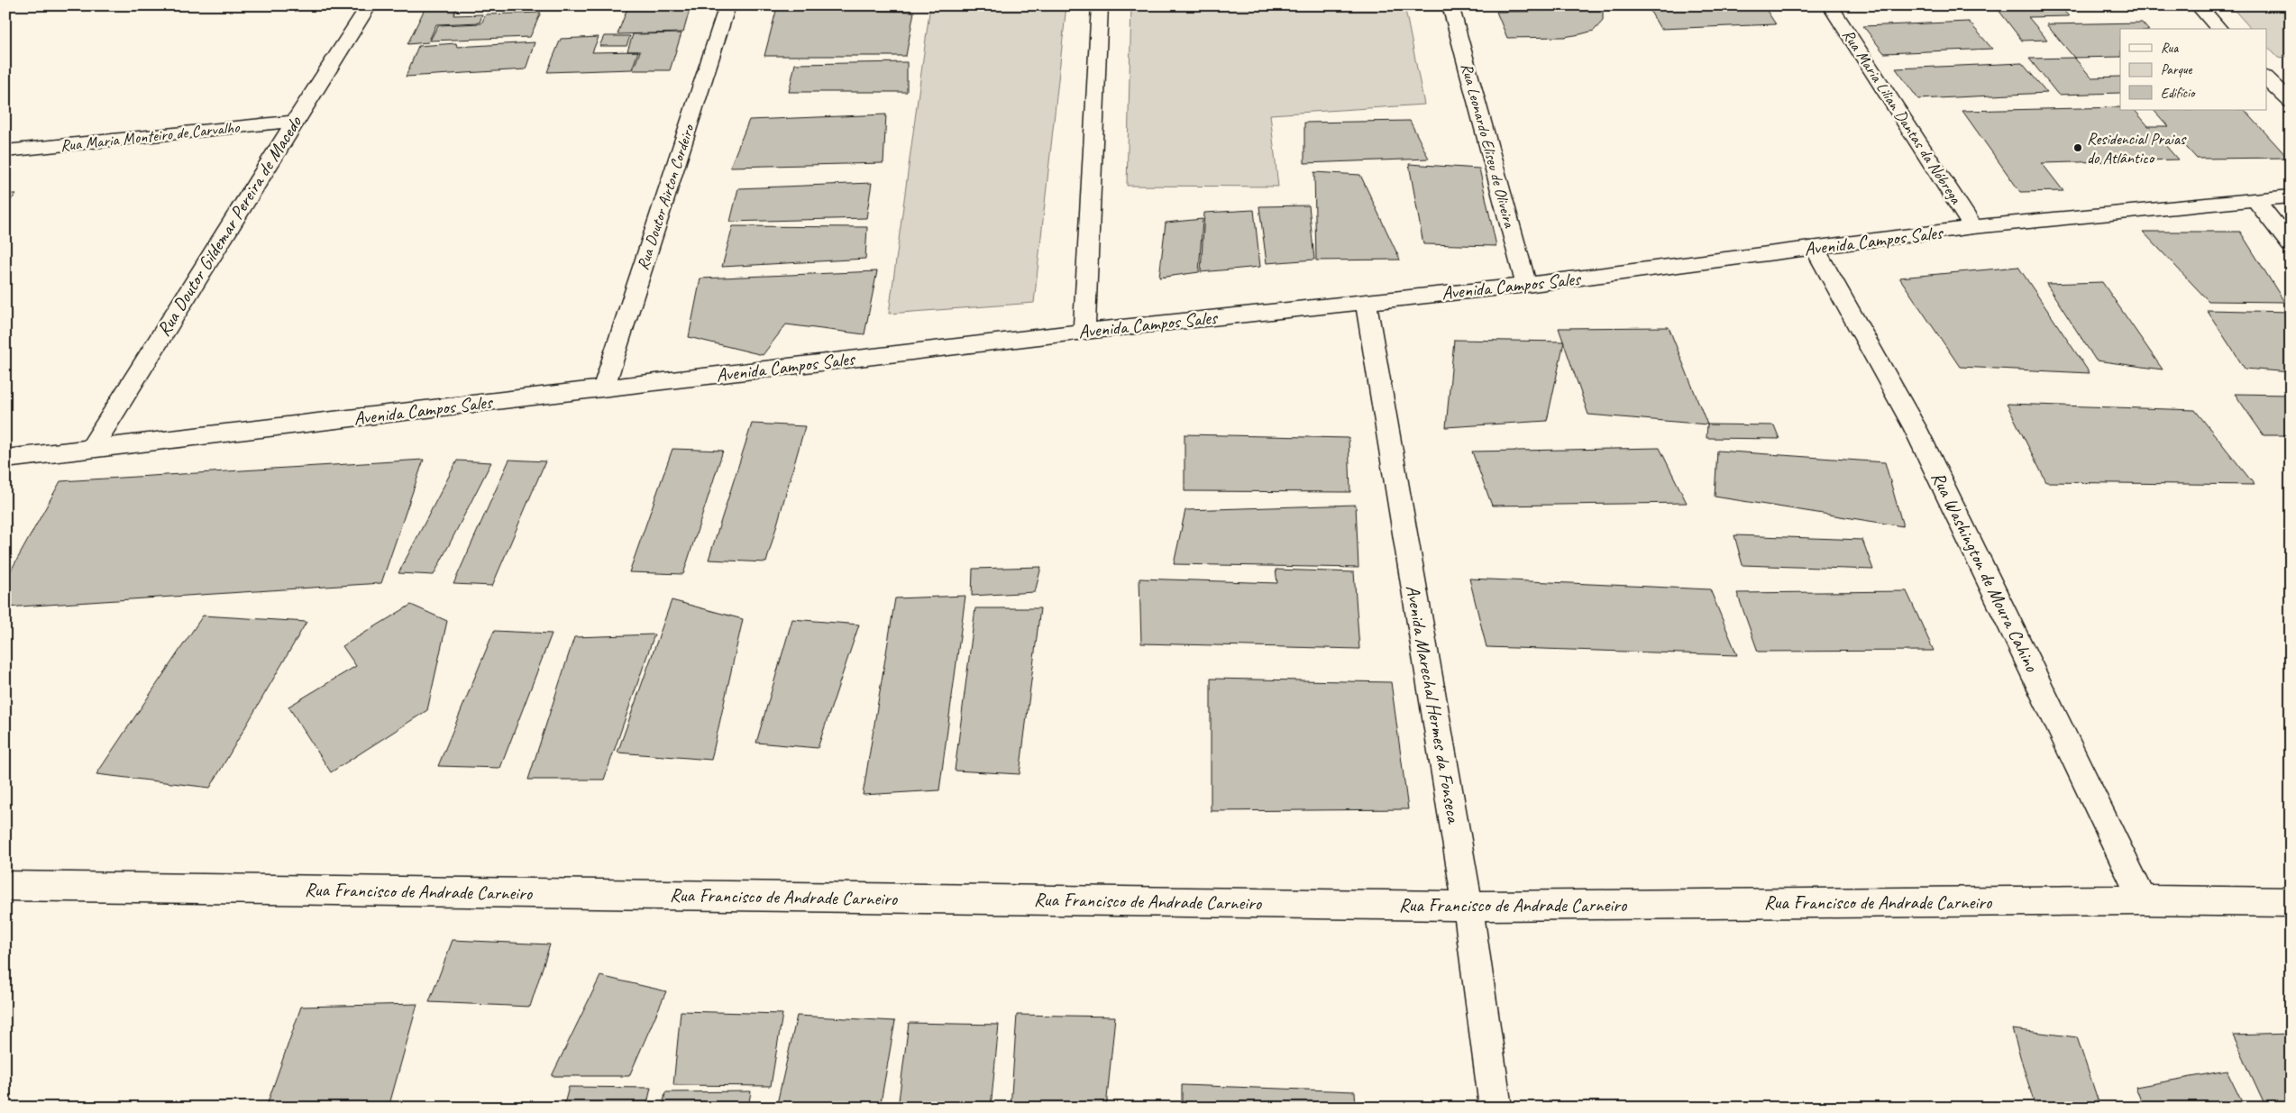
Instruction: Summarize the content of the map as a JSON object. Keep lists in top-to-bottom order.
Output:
{
  "streets": {
    "street": [
      "Rua Maria Lilian Dantas da Nóbrega",
      "Rua Maria Monteiro de Carvalho",
      "Rua Leonardo Eliseu de Oliveira",
      "Rua Doutor Airton Cordeiro",
      "Rua Doutor Gildemar Pereira de Macedo",
      "Avenida Campos Sales",
      "Rua Washington de Moura Cahino",
      "Avenida Marechal Hermes da Fonseca",
      "Rua Francisco de Andrade Carneiro"
    ]
  },
  "crossings": [
    ["Rua Maria Lilian Dantas da Nóbrega", "Avenida Campos Sales"],
    ["Rua Maria Monteiro de Carvalho", "Rua Doutor Gildemar Pereira de Macedo"],
    ["Rua Leonardo Eliseu de Oliveira", "Avenida Campos Sales"],
    ["Rua Doutor Airton Cordeiro", "Avenida Campos Sales"],
    ["Rua Doutor Gildemar Pereira de Macedo", "Avenida Campos Sales"],
    ["Avenida Campos Sales", "Rua Washington de Moura Cahino"],
    ["Avenida Campos Sales", "Avenida Marechal Hermes da Fonseca"],
    ["Rua Washington de Moura Cahino", "Rua Francisco de Andrade Carneiro"],
    ["Avenida Marechal Hermes da Fonseca", "Rua Francisco de Andrade Carneiro"]
  ],
  "places": ["Residencial Praias do Atlântico"],
  "legend": ["Rua", "Parque", "Edifício"]
}
